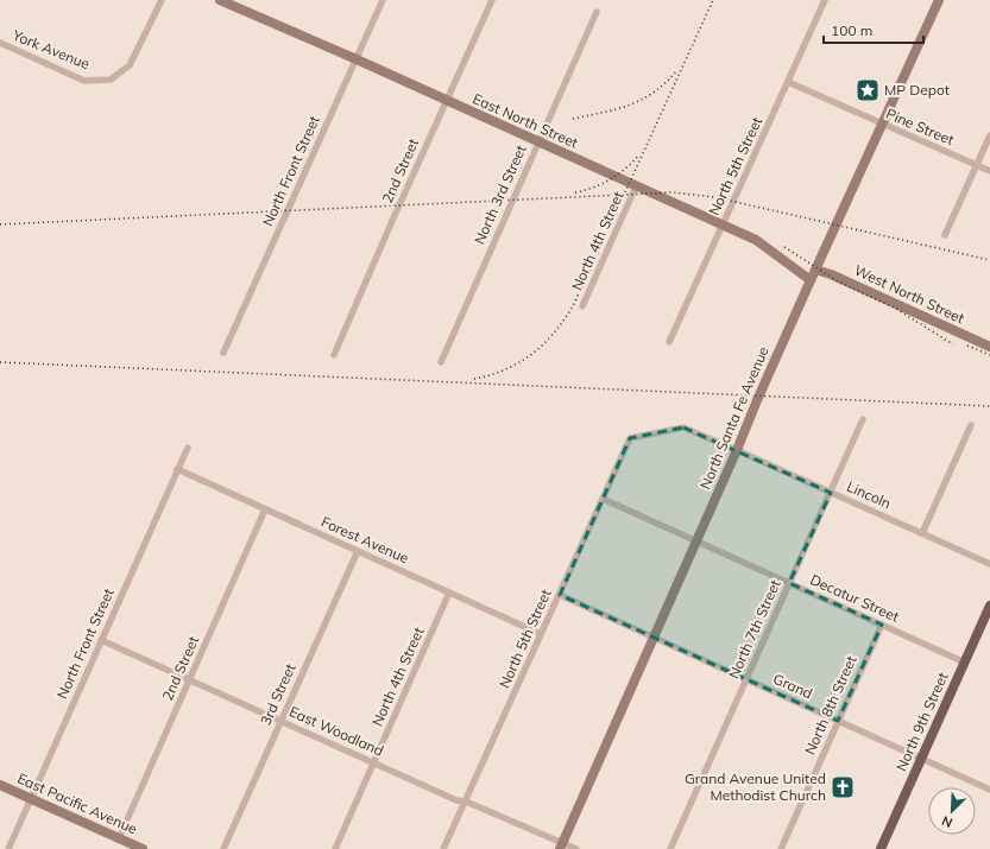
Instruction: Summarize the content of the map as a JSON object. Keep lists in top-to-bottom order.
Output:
{
  "streets": {
    "main road": [
      "East North Street",
      "West North Street",
      "North Santa Fe Avenue",
      "North 9th Street",
      "East Pacific Avenue"
    ],
    "street": [
      "York Avenue",
      "Pine Street",
      "North 5th Street",
      "North Front Street",
      "2nd Street",
      "North 3rd Street",
      "North 4th Street",
      "Lincoln",
      "Forest Avenue",
      "Decatur Street",
      "North 7th Street",
      "Grand",
      "3rd Street",
      "North 8th Street",
      "East Woodland"
    ]
  },
  "crossings": [
    ["East North Street", "North 5th Street"],
    ["East North Street", "North Front Street"],
    ["East North Street", "2nd Street"],
    ["East North Street", "North 3rd Street"],
    ["East North Street", "North 4th Street"],
    ["East North Street", "North Santa Fe Avenue"],
    ["Pine Street", "North 5th Street"],
    ["Pine Street", "North Santa Fe Avenue"],
    ["North 5th Street", "Lincoln"],
    ["North 5th Street", "Forest Avenue"],
    ["North 5th Street", "Decatur Street"],
    ["North 5th Street", "Grand"],
    ["North 5th Street", "East Woodland"],
    ["North Front Street", "Forest Avenue"],
    ["North Front Street", "East Woodland"],
    ["North Front Street", "East Pacific Avenue"],
    ["2nd Street", "Forest Avenue"],
    ["2nd Street", "East Woodland"],
    ["2nd Street", "East Pacific Avenue"],
    ["North 4th Street", "Forest Avenue"],
    ["North 4th Street", "East Woodland"],
    ["West North Street", "North Santa Fe Avenue"],
    ["North Santa Fe Avenue", "Lincoln"],
    ["North Santa Fe Avenue", "Decatur Street"],
    ["North Santa Fe Avenue", "Grand"],
    ["North Santa Fe Avenue", "East Woodland"],
    ["Lincoln", "North 7th Street"],
    ["Forest Avenue", "3rd Street"],
    ["Decatur Street", "North 7th Street"],
    ["Decatur Street", "North 8th Street"],
    ["Decatur Street", "North 9th Street"],
    ["North 7th Street", "Grand"],
    ["Grand", "North 8th Street"],
    ["Grand", "North 9th Street"],
    ["3rd Street", "East Woodland"]
  ],
  "places": {
    "place": ["MP Depot"],
    "church": ["Grand Avenue United Methodist Church"]
  },
  "scale_bar": "100 m",
  "north": "bottom left"
}
